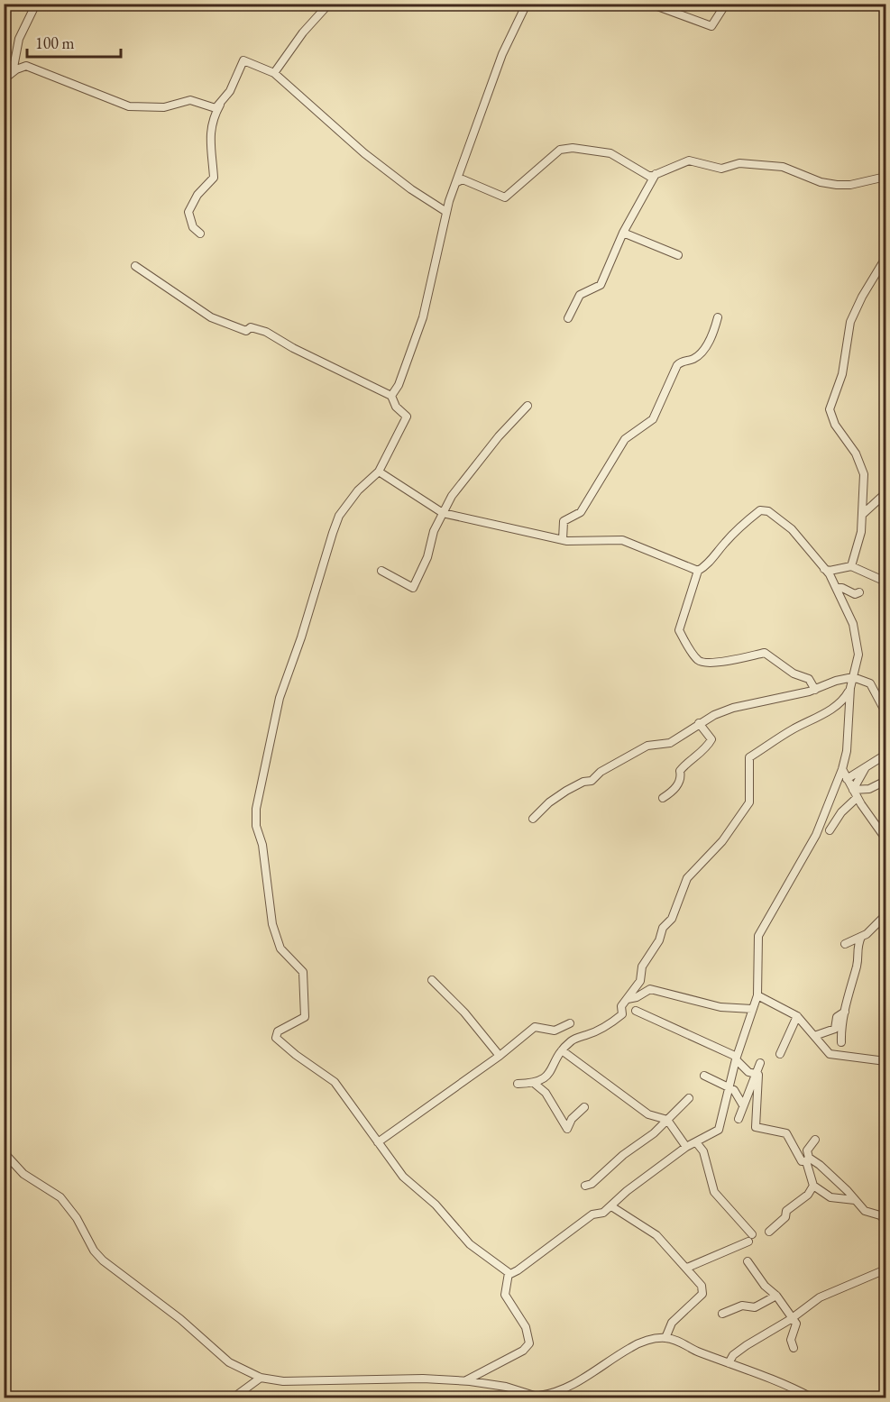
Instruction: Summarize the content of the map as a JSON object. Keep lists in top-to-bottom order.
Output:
{
  "scale_bar": "100 m"
}
